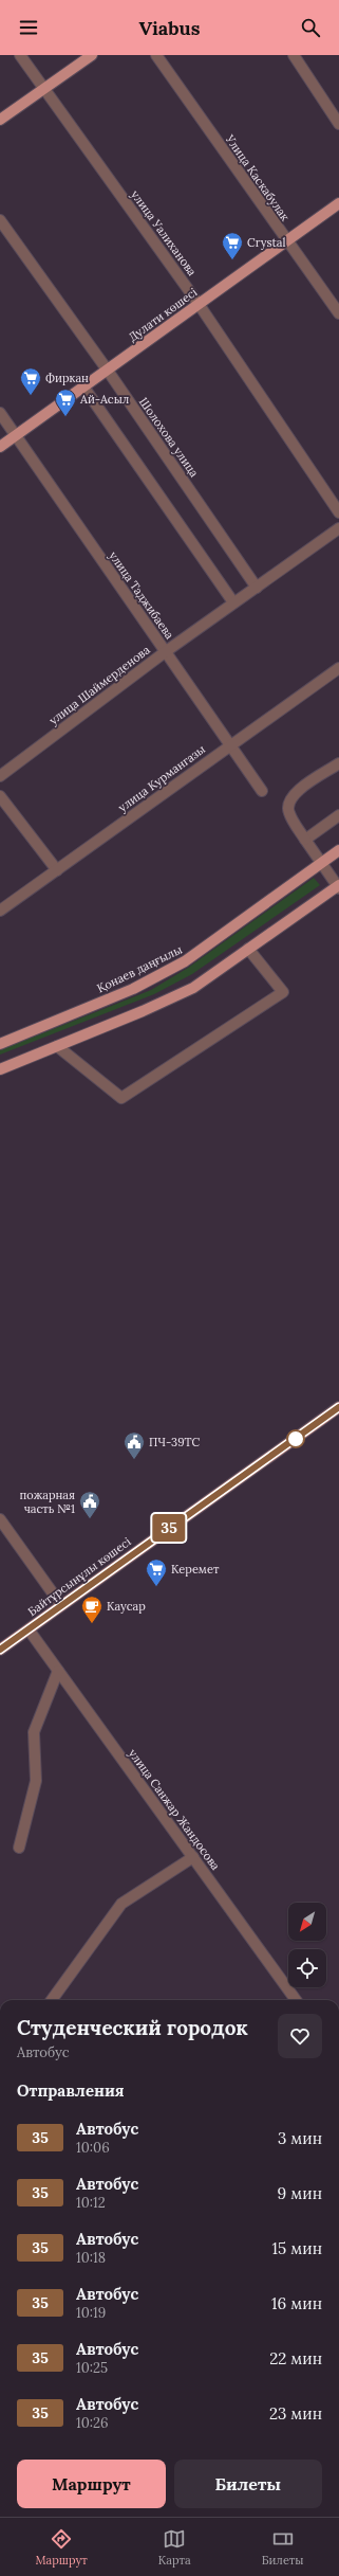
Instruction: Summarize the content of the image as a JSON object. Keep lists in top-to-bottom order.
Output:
{
  "streets": {
    "main road": ["Дулати көшесі", "Қонаев даңғылы", "Байтұрсынұлы көшесі"],
    "street": [
      "Улица Каскабулак",
      "улица Уалиханова",
      "Шолохова улица",
      "улица Таджибаева",
      "улица Шаймерденова",
      "улица Курмангазы",
      "улица Санжар Жандосова"
    ]
  },
  "crossings": [
    ["Улица Каскабулак", "Дулати көшесі"],
    ["улица Уалиханова", "Дулати көшесі"],
    ["Дулати көшесі", "Шолохова улица"],
    ["Дулати көшесі", "улица Таджибаева"],
    ["Шолохова улица", "улица Шаймерденова"],
    ["улица Таджибаева", "улица Шаймерденова"],
    ["улица Таджибаева", "улица Курмангазы"],
    ["Байтұрсынұлы көшесі", "улица Санжар Жандосова"]
  ],
  "places": {
    "supermarket": [
      "Crystal",
      "Фиркан",
      "Ай-Асыл",
      "Керемет"
    ],
    "public building": ["ПЧ-39ТС", "пожарная часть №1"],
    "cafe": ["Каусар"]
  },
  "lines": ["bus line 35"],
  "north": "bottom left",
  "page": {
    "header": "Viabus",
    "on_map": "35",
    "heading": [
      ["Студенческий городок", "Автобус"],
      "Отправления"
    ],
    "list": [
      {
        "mark": "35",
        "name": "Автобус",
        "note": "10:06",
        "value": "3 мин"
      },
      {
        "mark": "35",
        "name": "Автобус",
        "note": "10:12",
        "value": "9 мин"
      },
      {
        "mark": "35",
        "name": "Автобус",
        "note": "10:18",
        "value": "15 мин"
      },
      {
        "mark": "35",
        "name": "Автобус",
        "note": "10:19",
        "value": "16 мин"
      },
      {
        "mark": "35",
        "name": "Автобус",
        "note": "10:25",
        "value": "22 мин"
      },
      {
        "mark": "35",
        "name": "Автобус",
        "note": "10:26",
        "value": "23 мин"
      }
    ],
    "buttons": ["Маршрут", "Билеты"],
    "tabs": ["Маршрут", "Карта", "Билеты"]
  }
}
